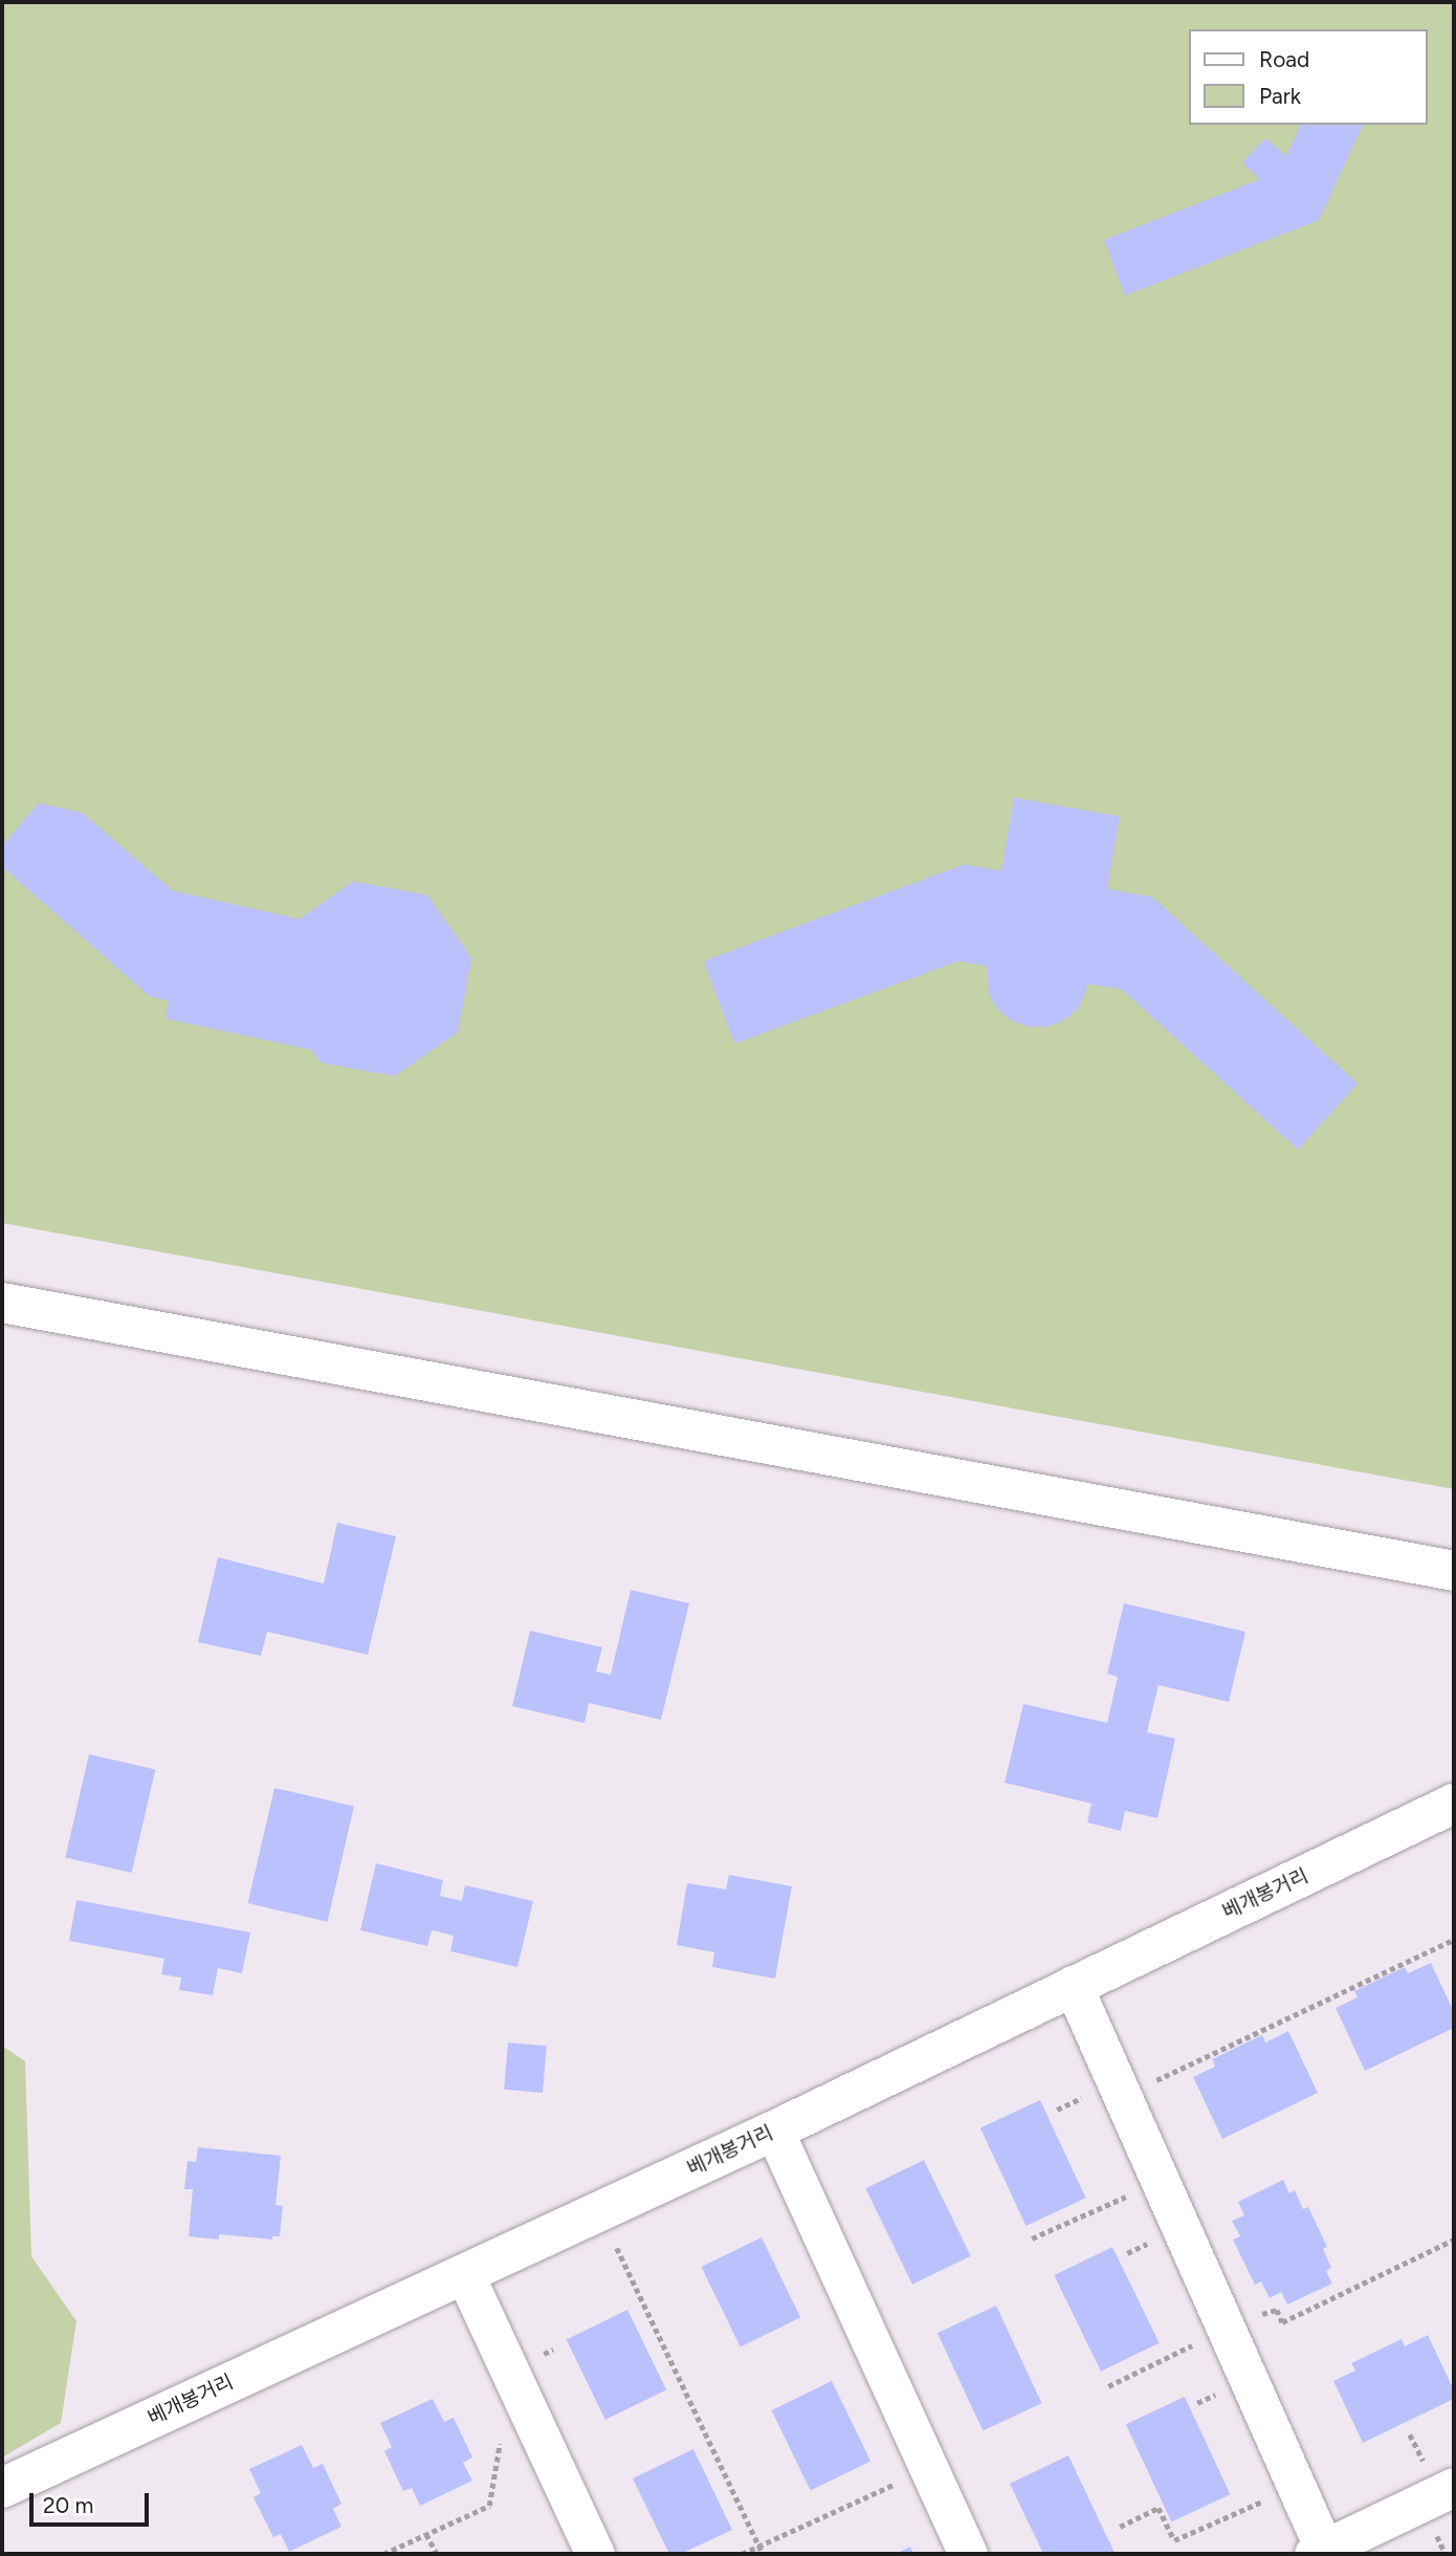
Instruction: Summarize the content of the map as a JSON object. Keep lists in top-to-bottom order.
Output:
{
  "streets": {
    "street": ["베개봉거리"]
  },
  "legend": ["Road", "Park"],
  "scale_bar": "20 m"
}
